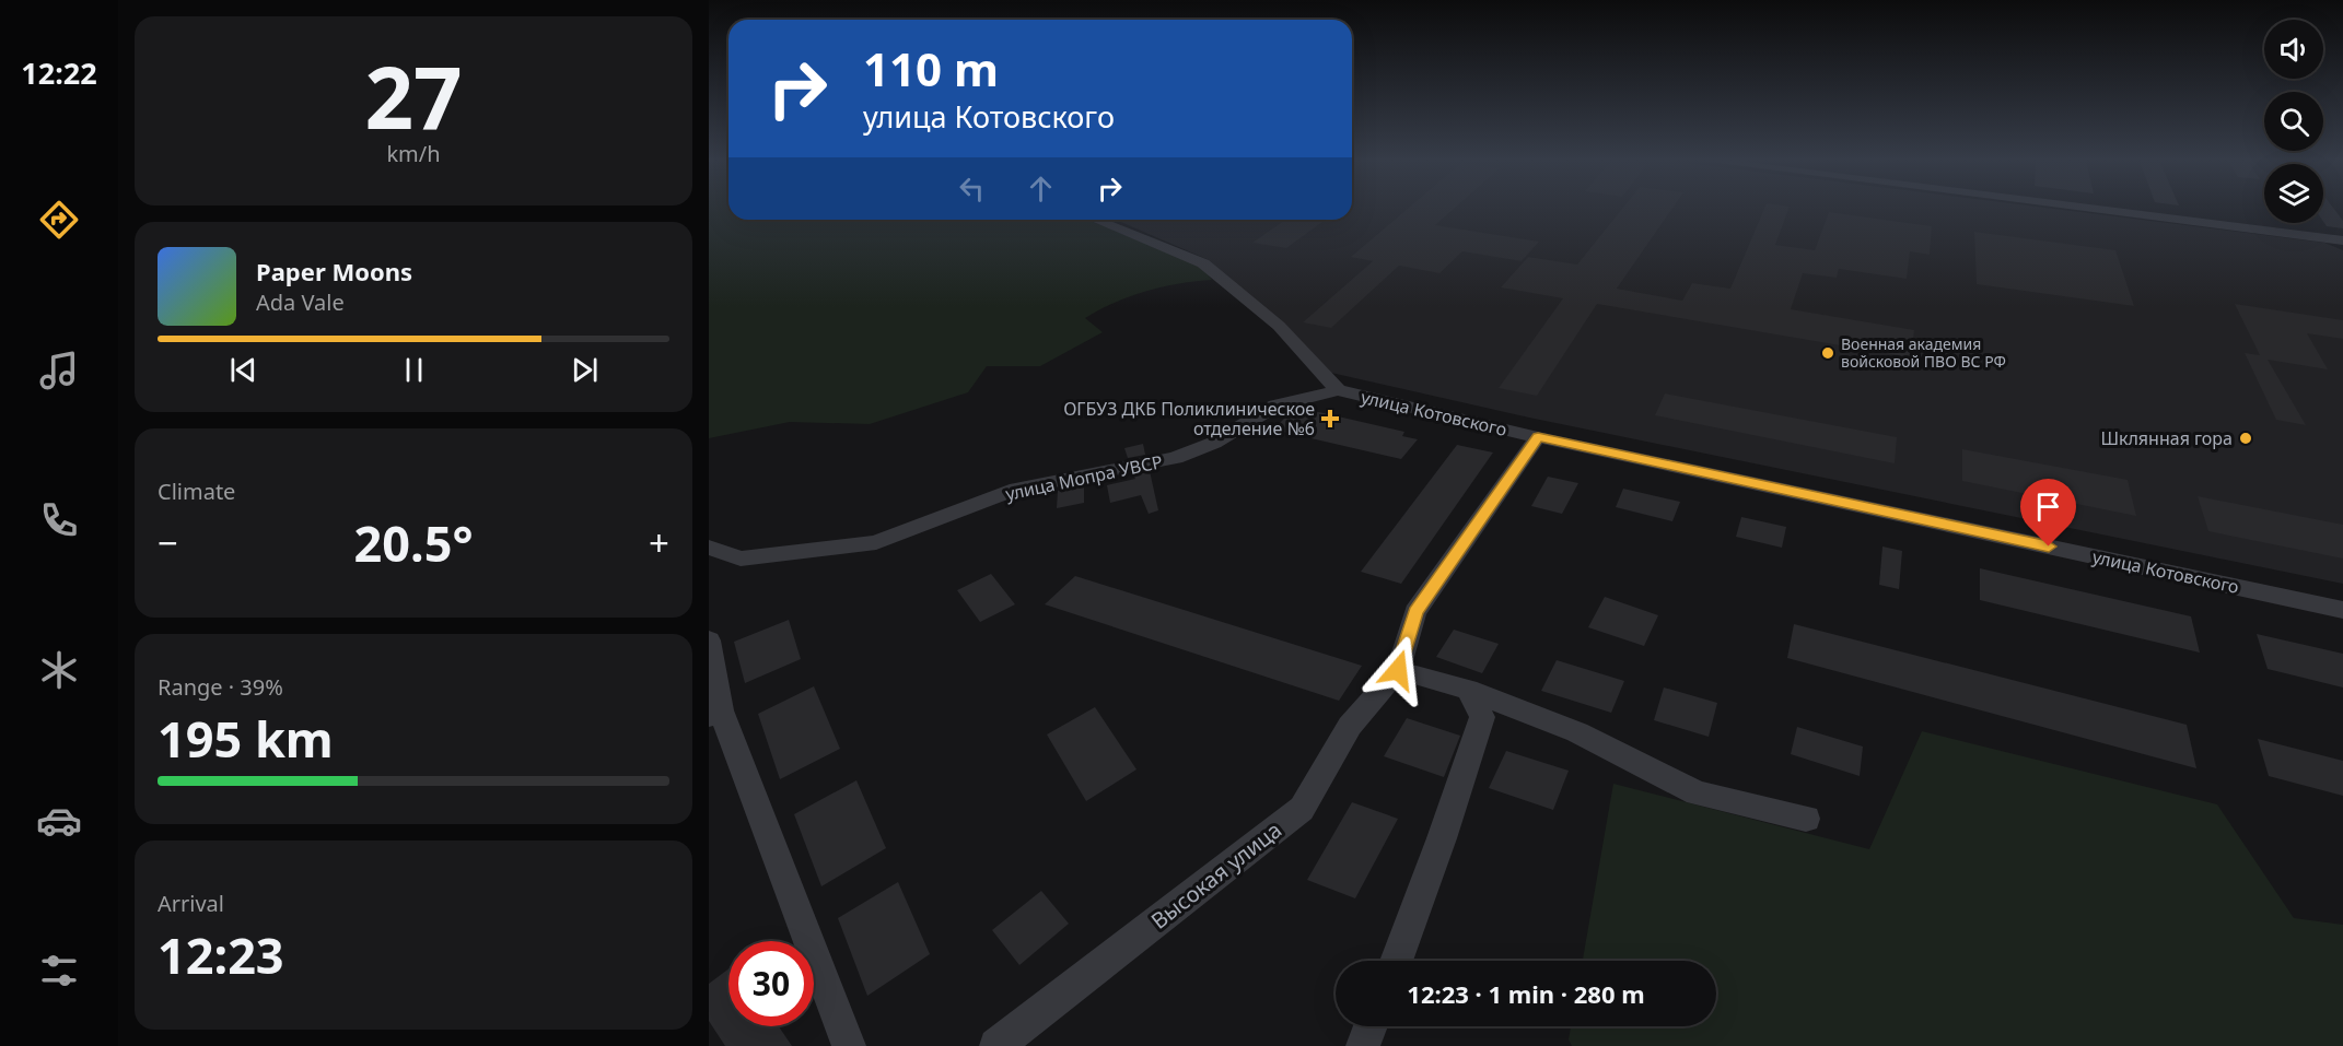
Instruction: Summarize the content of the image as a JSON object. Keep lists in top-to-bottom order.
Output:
{
  "streets": {
    "street": ["улица Котовского", "улица Мопра УВСР", "Высокая улица"]
  },
  "crossings": [
    ["улица Котовского", "улица Мопра УВСР"],
    ["улица Котовского", "Высокая улица"]
  ],
  "places": {
    "other": ["Военная академия войсковой ПВО ВС РФ", "Шклянная гора"],
    "health": ["ОГБУЗ ДКБ Поликлиническое отделение №6"]
  },
  "page": {
    "tabs": "12:22",
    "tile": [
      ["27", "km/h"],
      "Climate",
      ["Range · 39%", "195 km"],
      ["Arrival", "12:23"]
    ],
    "turn": ["110 m", "улица Котовского"],
    "song": ["Paper Moons", "Ada Vale"],
    "heat": ["−", "20.5°", "+"],
    "limit": "30",
    "trip": "12:23 · 1 min · 280 m"
  }
}
